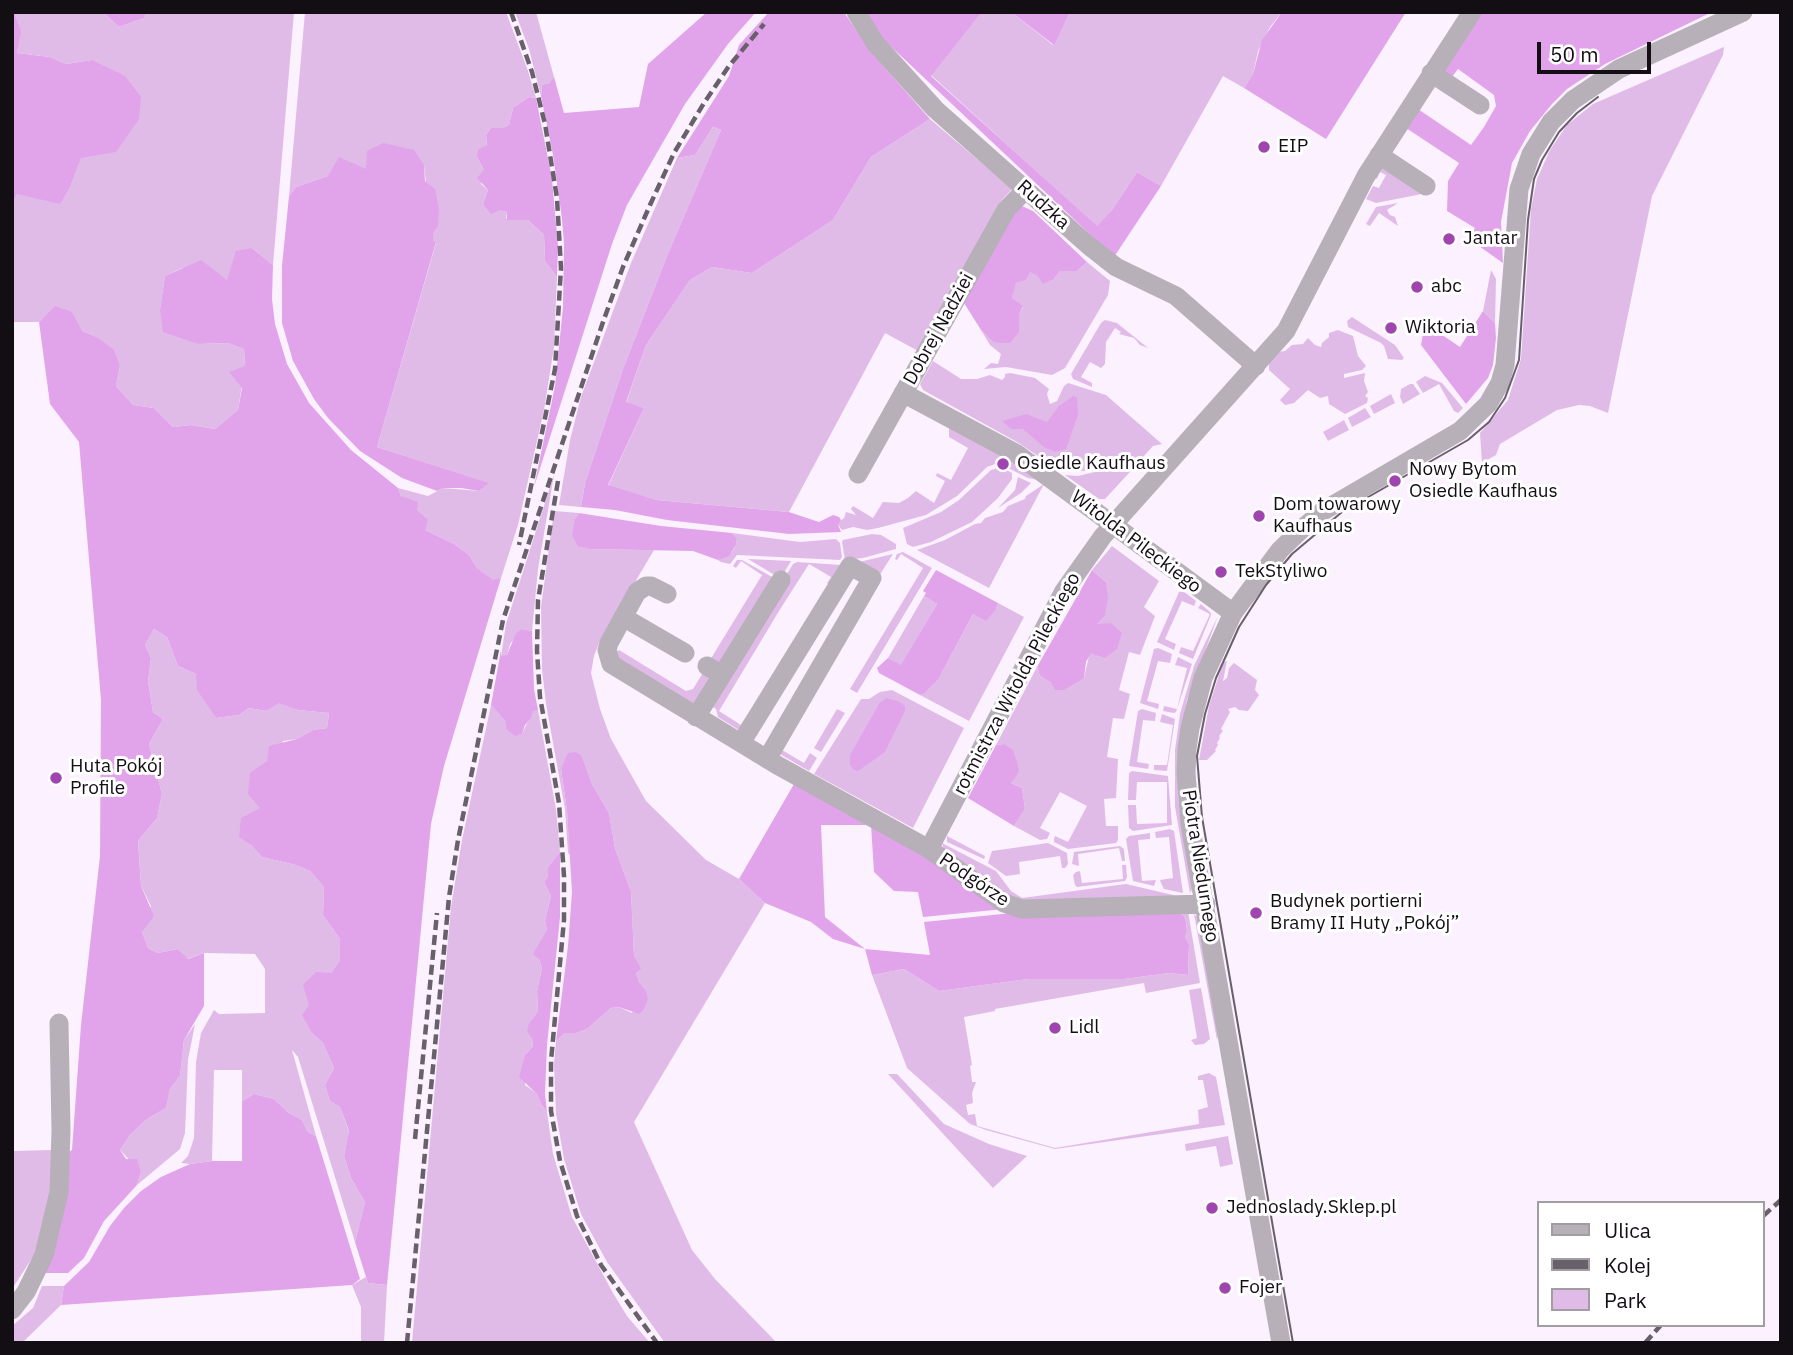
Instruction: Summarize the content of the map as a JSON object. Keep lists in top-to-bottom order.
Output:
{
  "streets": {
    "street": [
      "Rudzka",
      "Dobrej Nadziei",
      "Witolda Pileckiego",
      "rotmistrza Witolda Pileckiego",
      "Piotra Niedurnego",
      "Podgórze"
    ]
  },
  "crossings": [
    ["Rudzka", "Dobrej Nadziei"],
    ["Rudzka", "rotmistrza Witolda Pileckiego"],
    ["Dobrej Nadziei", "Witolda Pileckiego"],
    ["Witolda Pileckiego", "rotmistrza Witolda Pileckiego"],
    ["Witolda Pileckiego", "Piotra Niedurnego"],
    ["rotmistrza Witolda Pileckiego", "Podgórze"],
    ["Piotra Niedurnego", "Podgórze"]
  ],
  "places": [
    "EIP",
    "Jantar",
    "abc",
    "Wiktoria",
    "Osiedle Kaufhaus",
    "Nowy Bytom Osiedle Kaufhaus",
    "Dom towarowy Kaufhaus",
    "TekStyliwo",
    "Huta Pokój Profile",
    "Budynek portierni Bramy II Huty „Pokój”",
    "Lidl",
    "Jednoslady.Sklep.pl",
    "Fojer"
  ],
  "legend": ["Ulica", "Kolej", "Park"],
  "scale_bar": "50 m"
}
